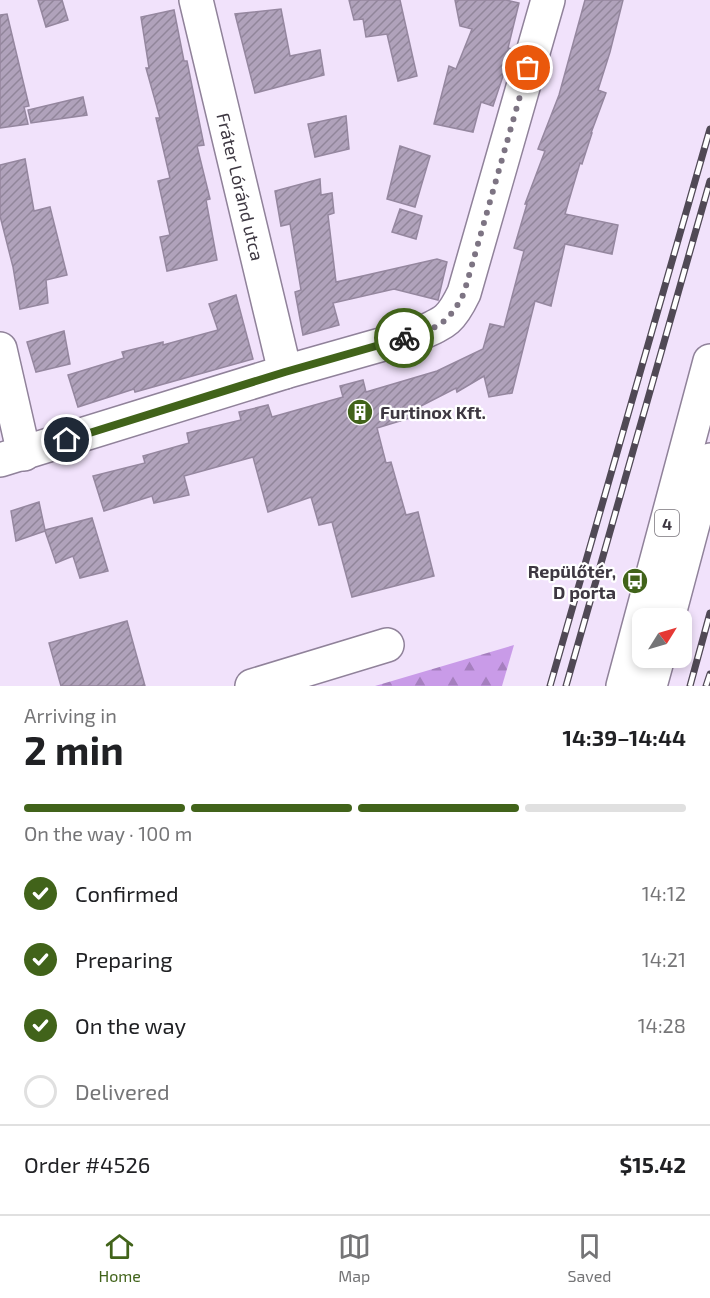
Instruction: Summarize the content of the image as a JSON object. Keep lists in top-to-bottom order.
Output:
{
  "streets": {
    "street": ["Fráter Lóránd utca", "4"]
  },
  "places": {
    "building": ["Furtinox Kft."],
    "bus stop": ["Repülőtér, D porta"]
  },
  "north": "top right",
  "page": {
    "heading": ["2 min", "Arriving in", "14:39–14:44"],
    "panel": ["Order #4526", "$15.42"],
    "bar": "On the way · 100 m",
    "list": [
      ["Confirmed", "14:12"],
      ["Preparing", "14:21"],
      ["On the way", "14:28"],
      "Delivered"
    ],
    "tabs": ["Home", "Map", "Saved"]
  }
}
